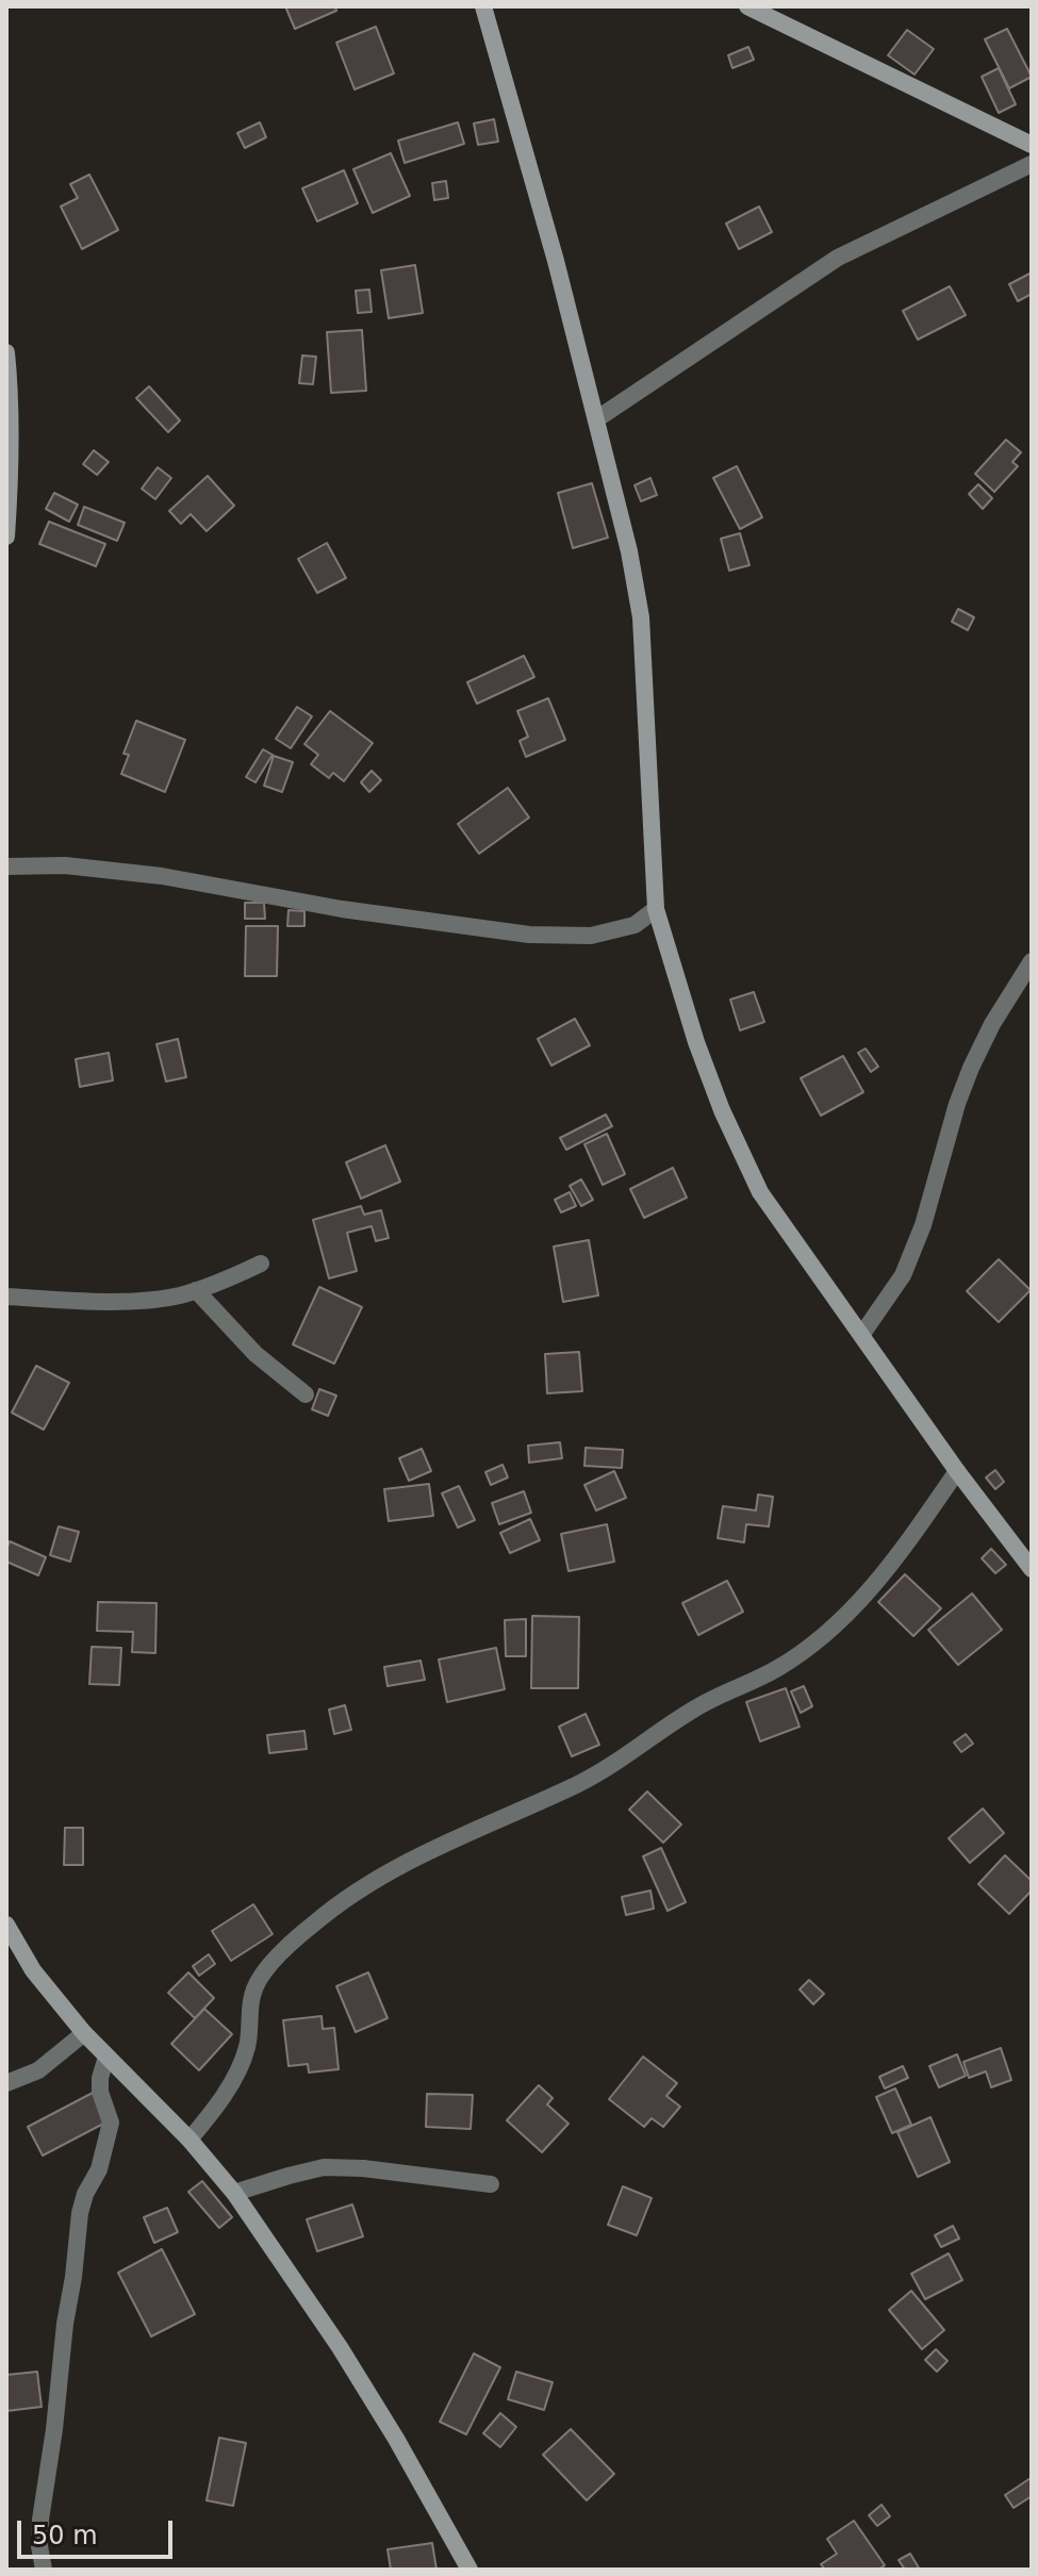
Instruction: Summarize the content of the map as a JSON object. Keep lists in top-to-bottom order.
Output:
{
  "scale_bar": "50 m"
}
